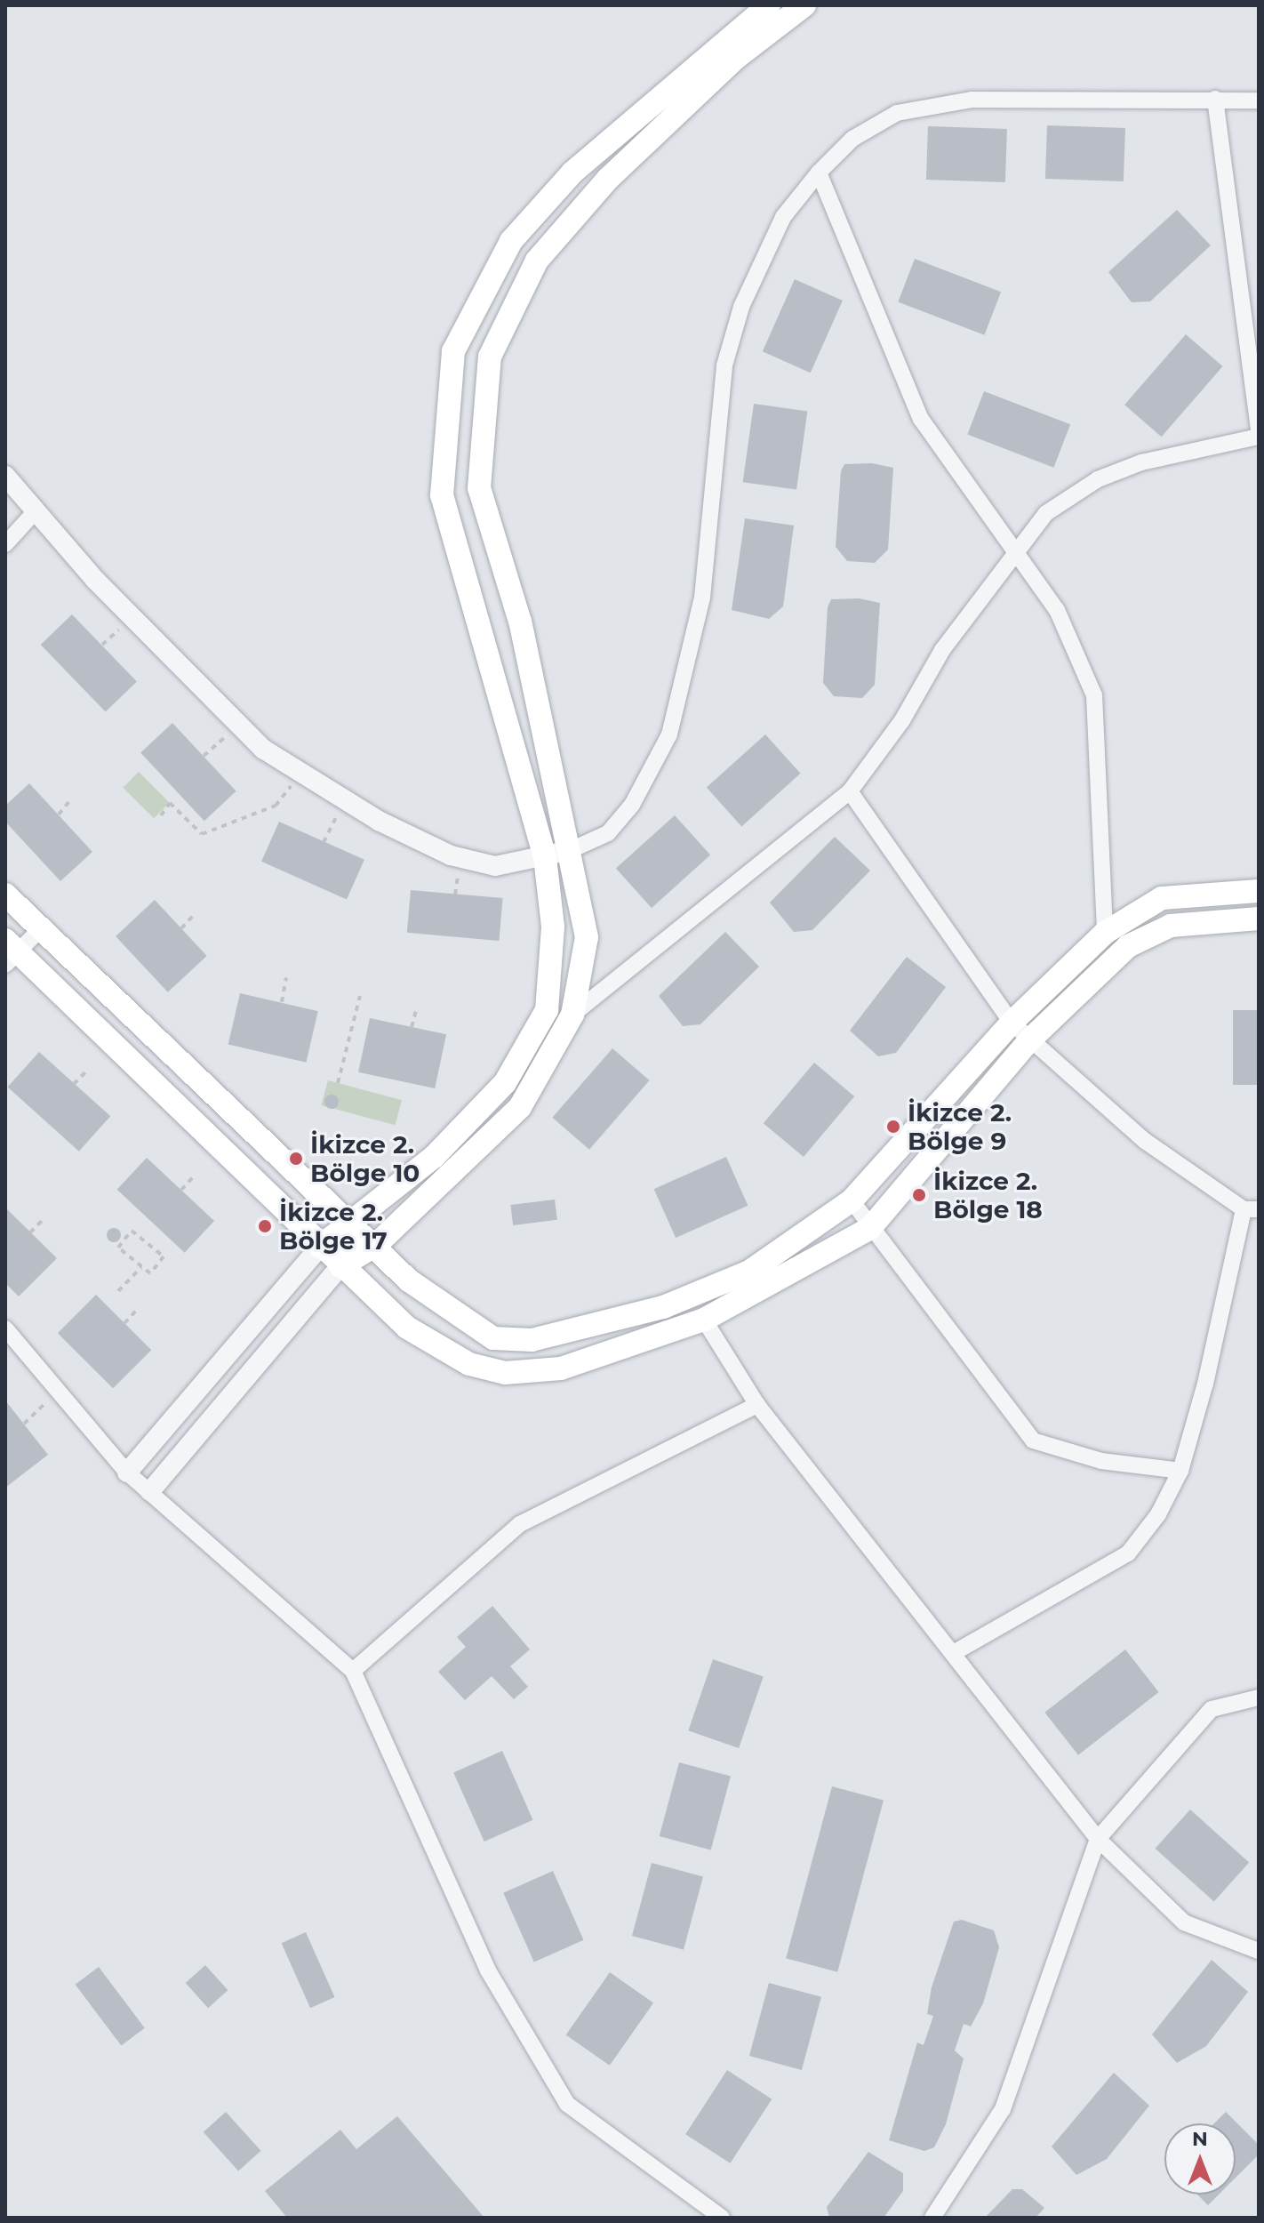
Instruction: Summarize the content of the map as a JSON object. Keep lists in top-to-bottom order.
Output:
{
  "places": [
    "İkizce 2. Bölge 9",
    "İkizce 2. Bölge 10",
    "İkizce 2. Bölge 18",
    "İkizce 2. Bölge 17"
  ],
  "north": "top"
}
